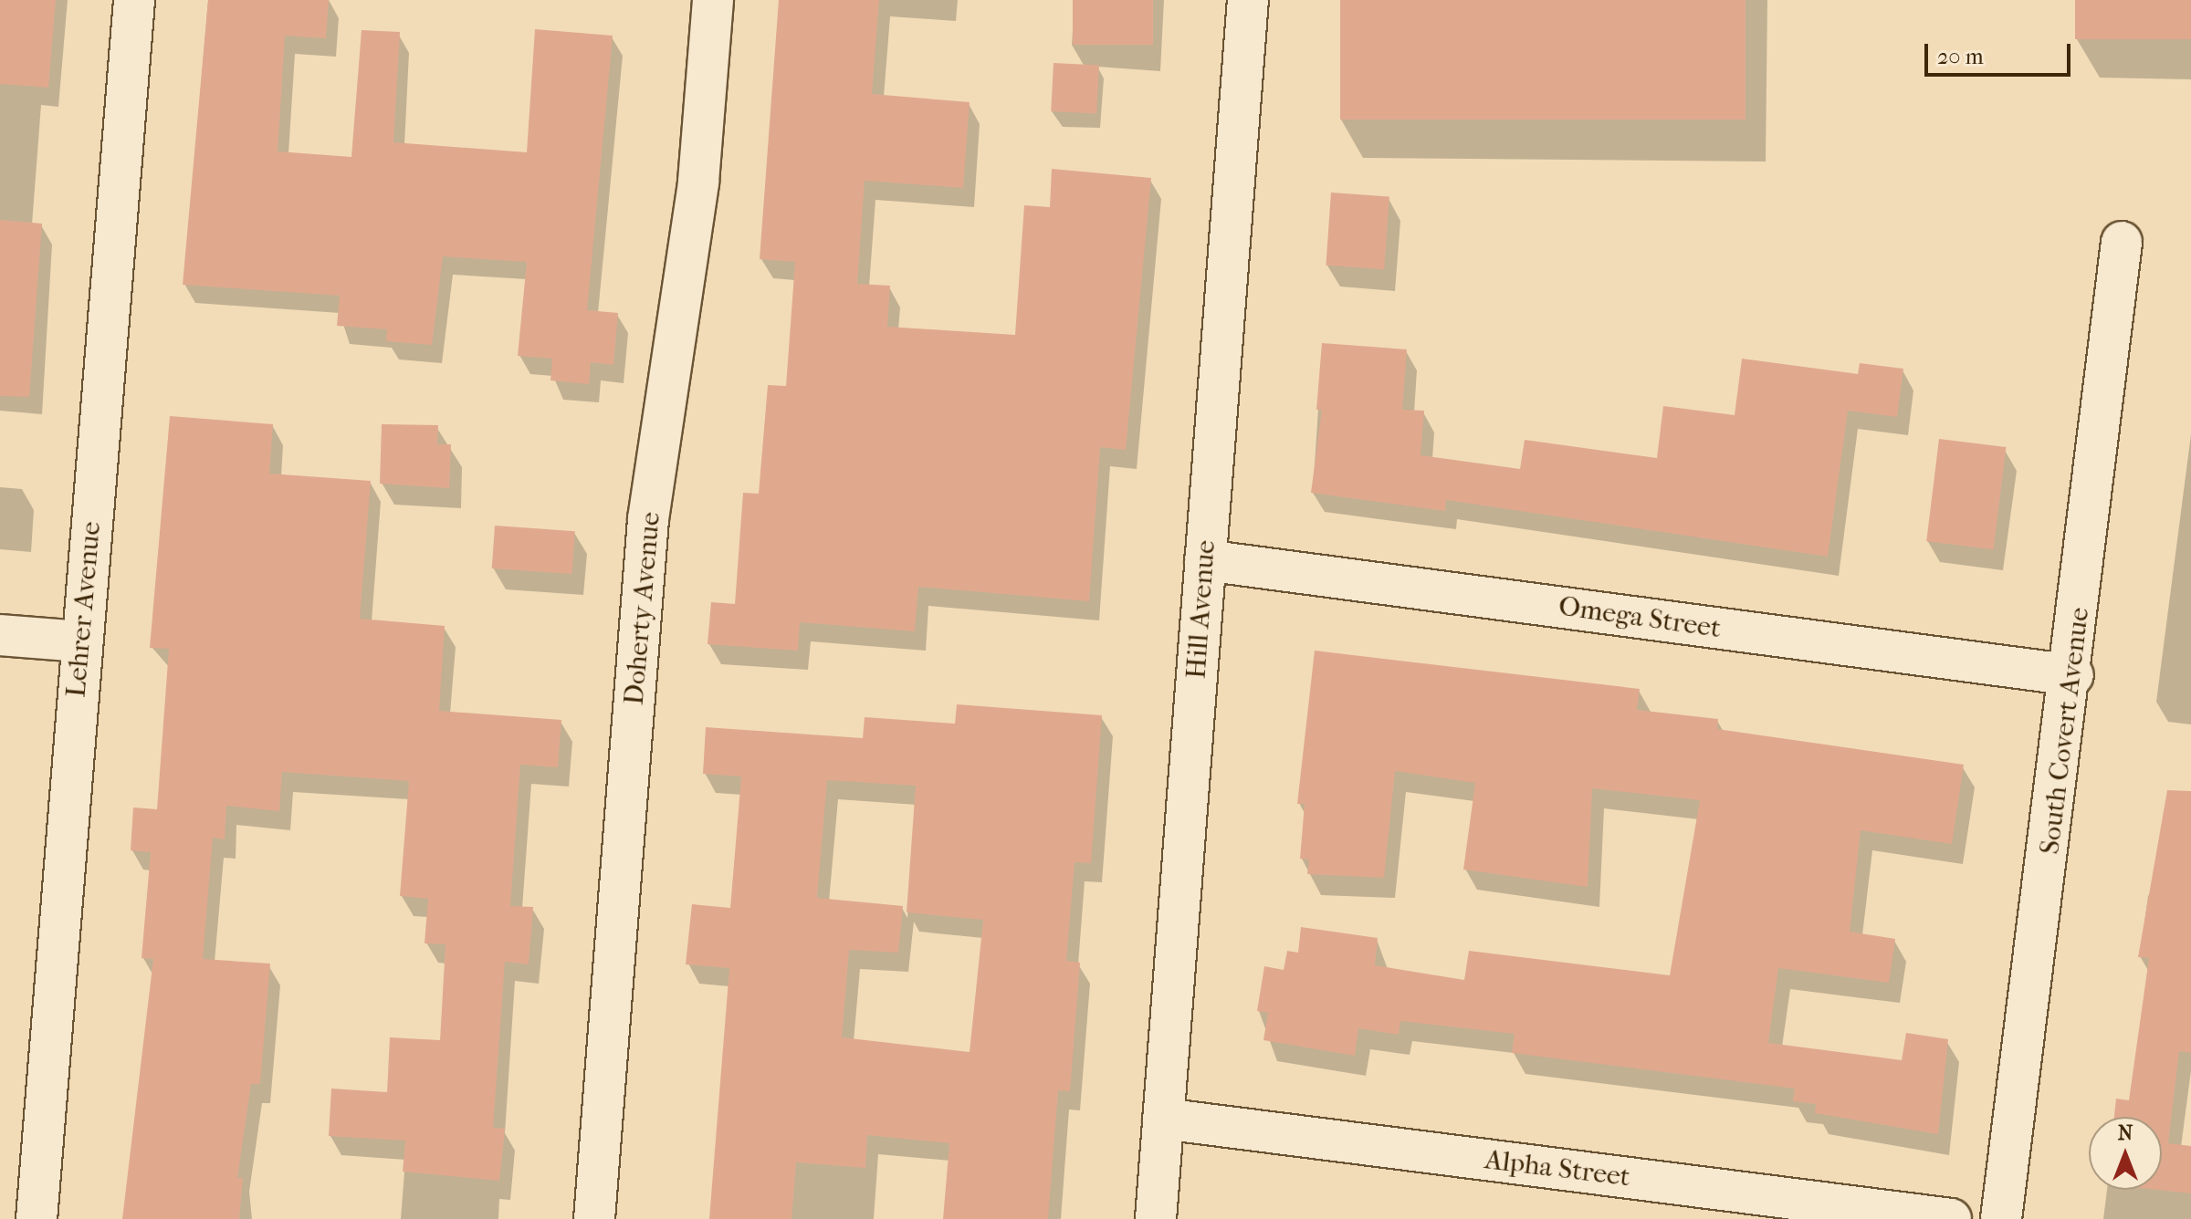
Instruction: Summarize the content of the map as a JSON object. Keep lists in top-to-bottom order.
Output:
{
  "streets": {
    "street": [
      "Doherty Avenue",
      "Lehrer Avenue",
      "Hill Avenue",
      "Omega Street",
      "South Covert Avenue",
      "Alpha Street"
    ]
  },
  "crossings": [
    ["Hill Avenue", "Omega Street"],
    ["Hill Avenue", "Alpha Street"],
    ["Omega Street", "South Covert Avenue"]
  ],
  "scale_bar": "20 m",
  "north": "top"
}
